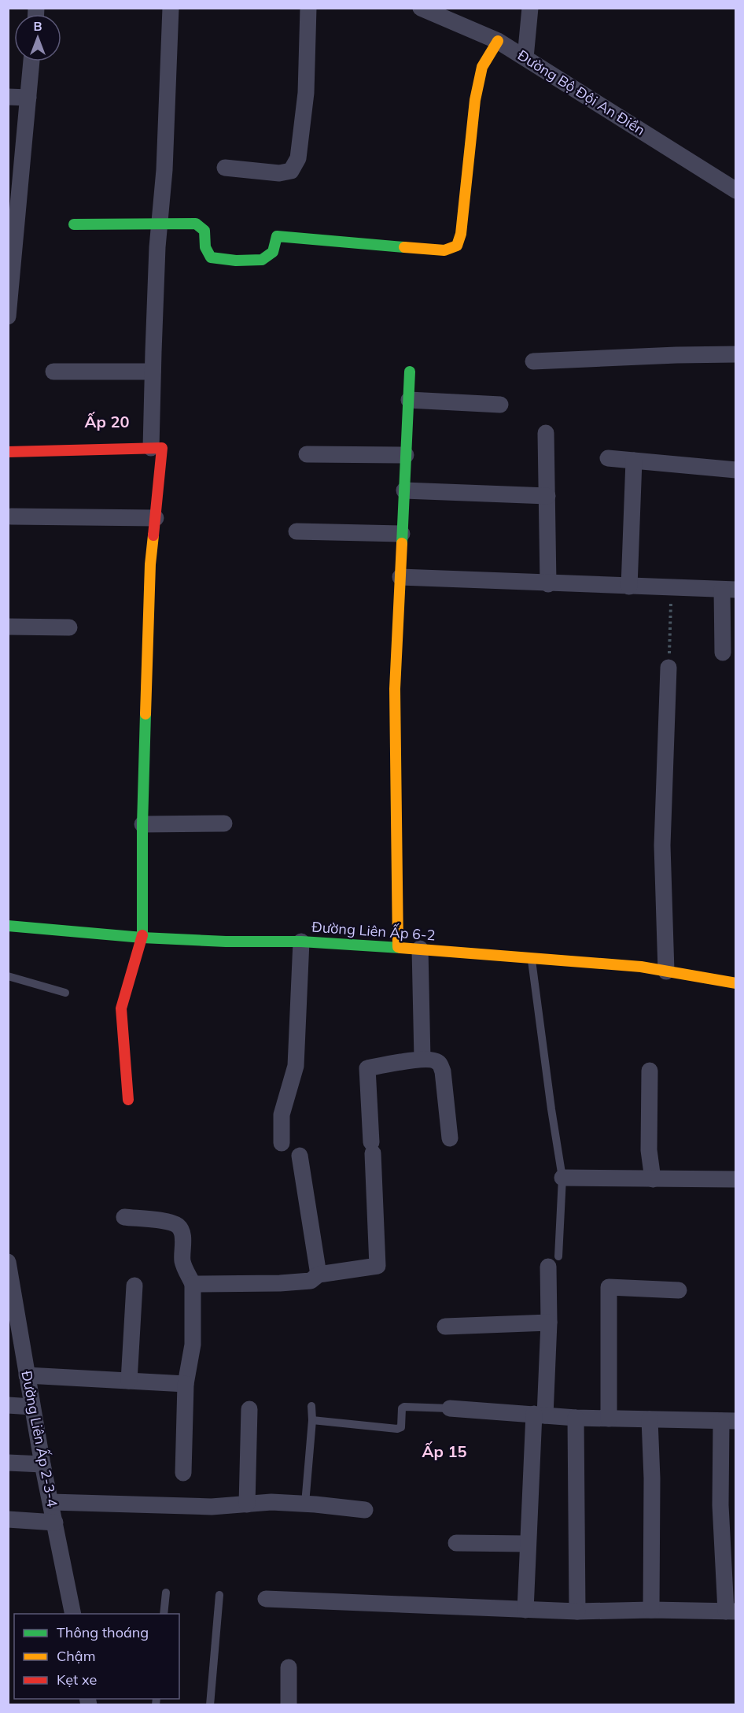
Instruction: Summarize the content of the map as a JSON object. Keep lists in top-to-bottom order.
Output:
{
  "streets": {
    "street": ["Đường Bộ Đội An Điền", "Đường Liên Ấp 6-2", "Đường Liên Ấp 2-3-4"]
  },
  "districts": ["Ấp 20", "Ấp 15"],
  "legend": ["Thông thoáng", "Chậm", "Kẹt xe"],
  "north": "top"
}
